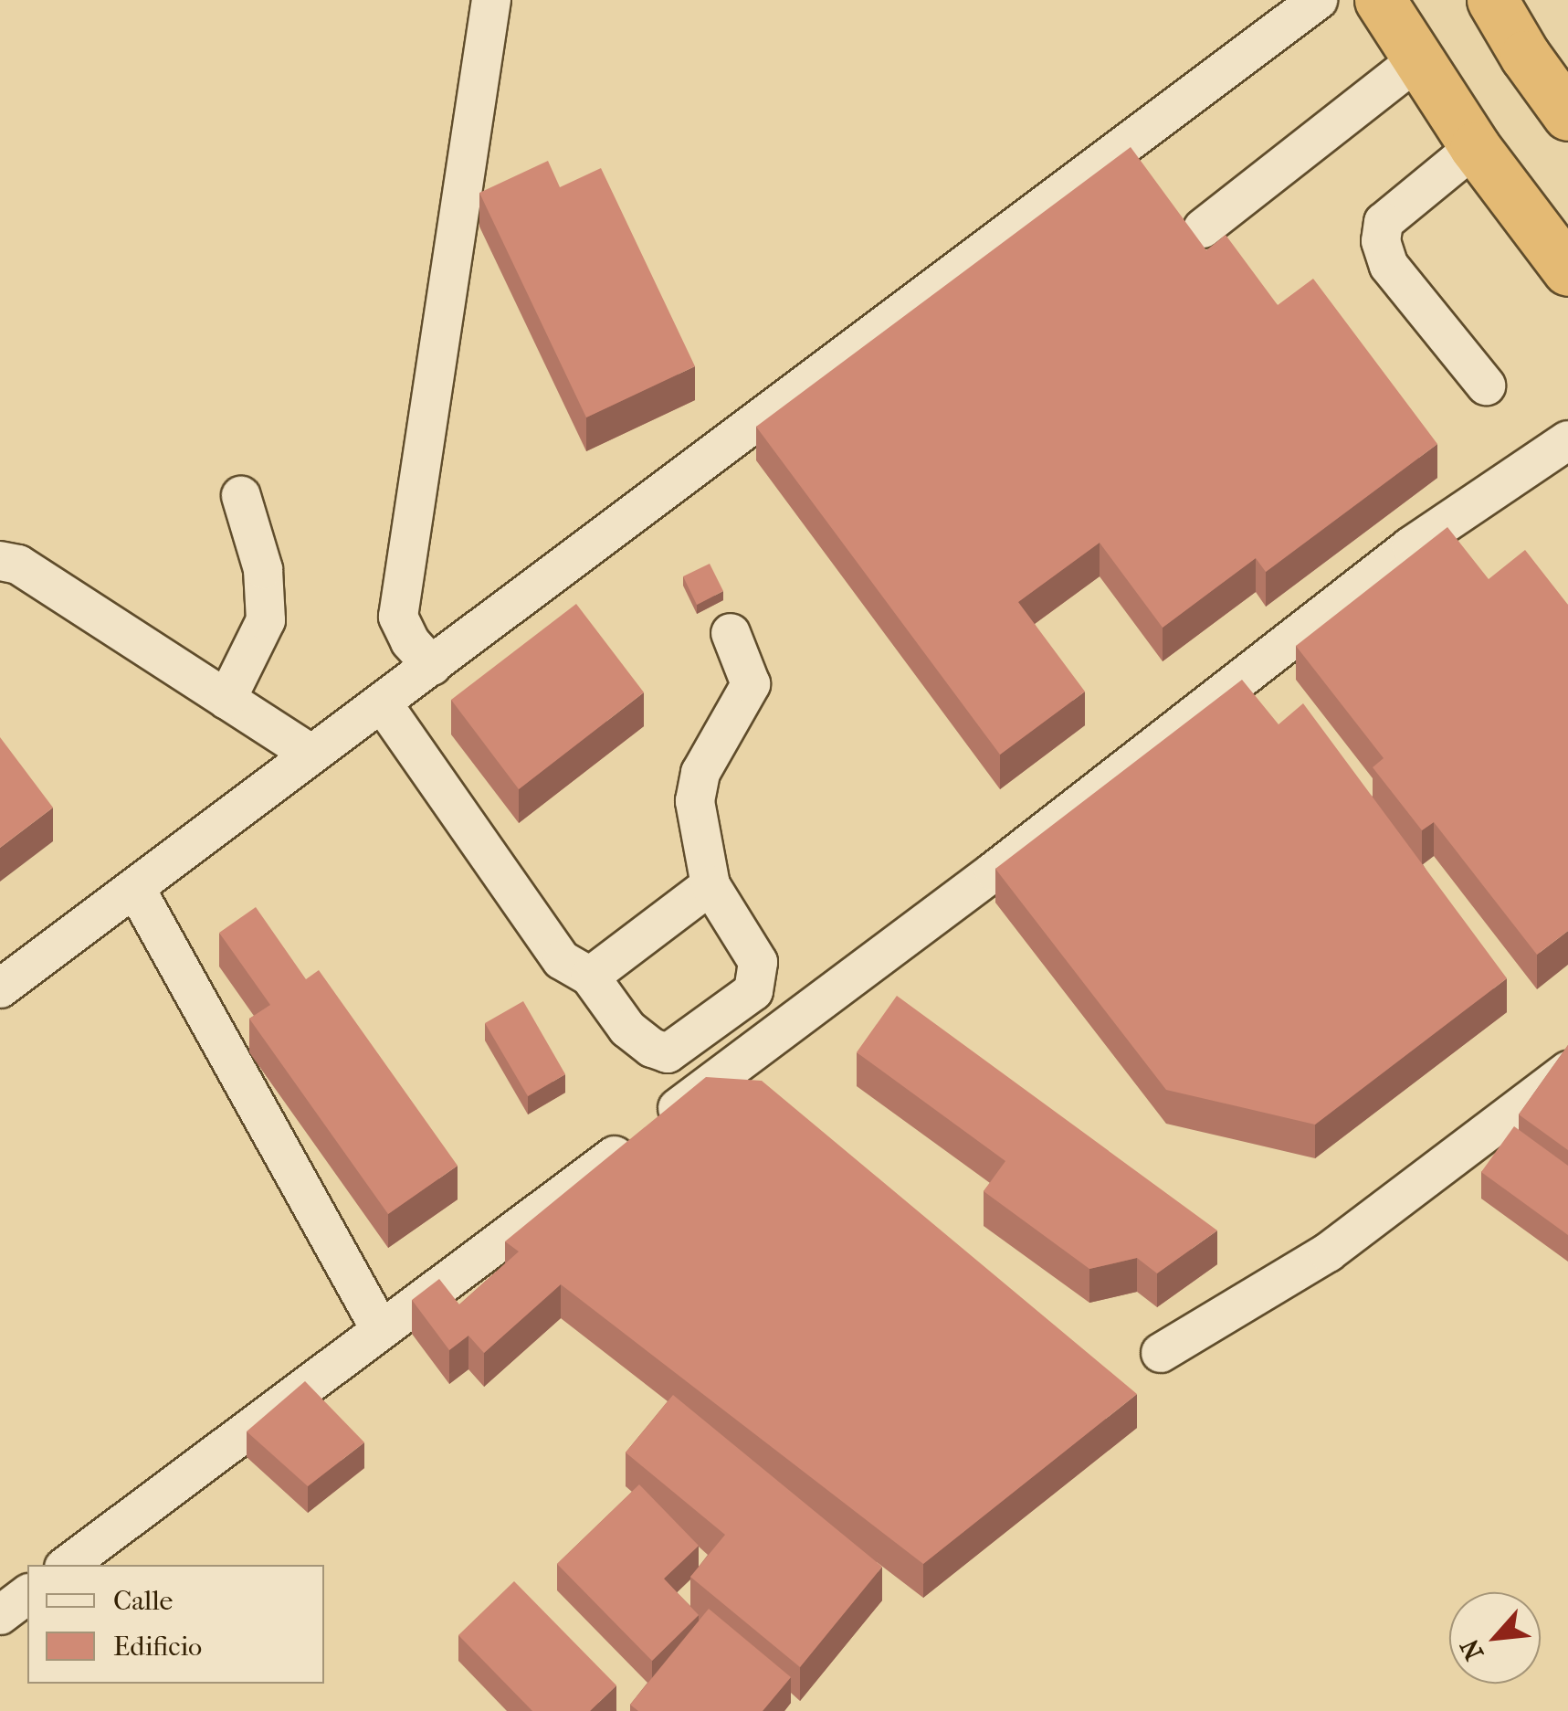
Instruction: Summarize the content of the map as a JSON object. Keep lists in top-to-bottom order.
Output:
{
  "legend": ["Calle", "Edificio"],
  "north": "bottom left"
}
